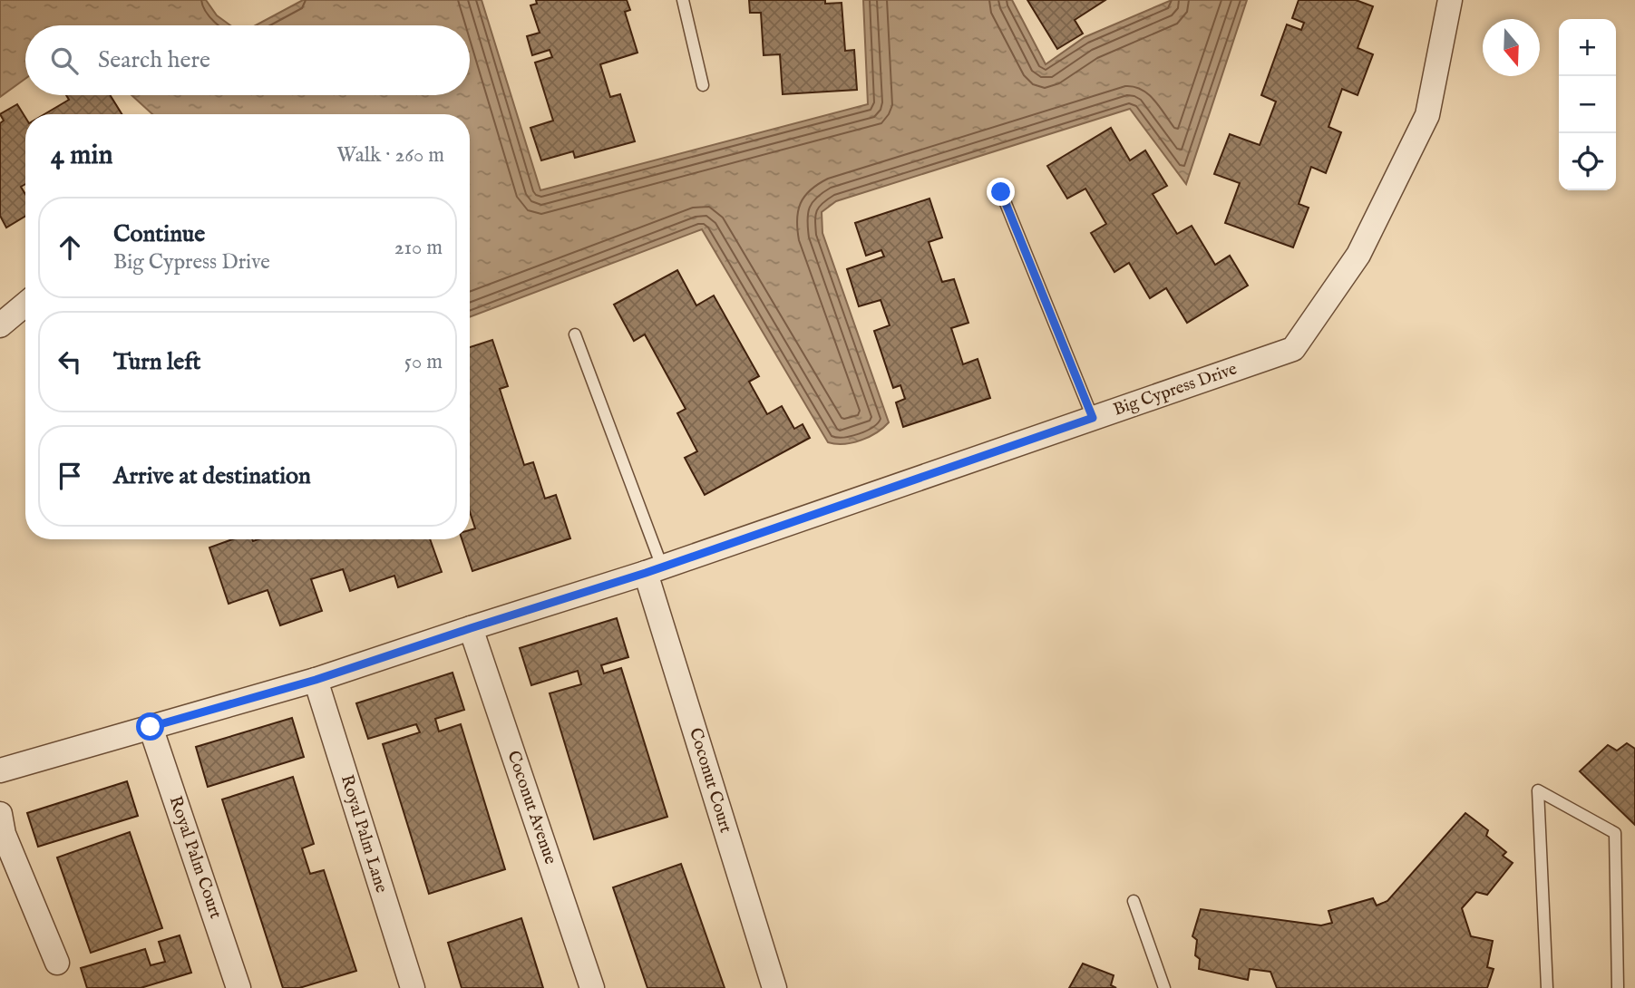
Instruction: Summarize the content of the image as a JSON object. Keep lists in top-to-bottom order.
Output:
{
  "streets": {
    "street": [
      "Big Cypress Drive",
      "Coconut Court",
      "Coconut Avenue",
      "Royal Palm Lane",
      "Royal Palm Court"
    ]
  },
  "crossings": [
    ["Big Cypress Drive", "Coconut Court"],
    ["Big Cypress Drive", "Coconut Avenue"],
    ["Big Cypress Drive", "Royal Palm Lane"],
    ["Big Cypress Drive", "Royal Palm Court"]
  ],
  "north": "bottom",
  "page": {
    "map_buttons": ["+", "−"],
    "search": "Search here",
    "heading": ["4 min", "Walk · 260 m"],
    "list": [
      ["Continue", "Big Cypress Drive", "210 m"],
      ["Turn left", "50 m"],
      "Arrive at destination"
    ]
  }
}
